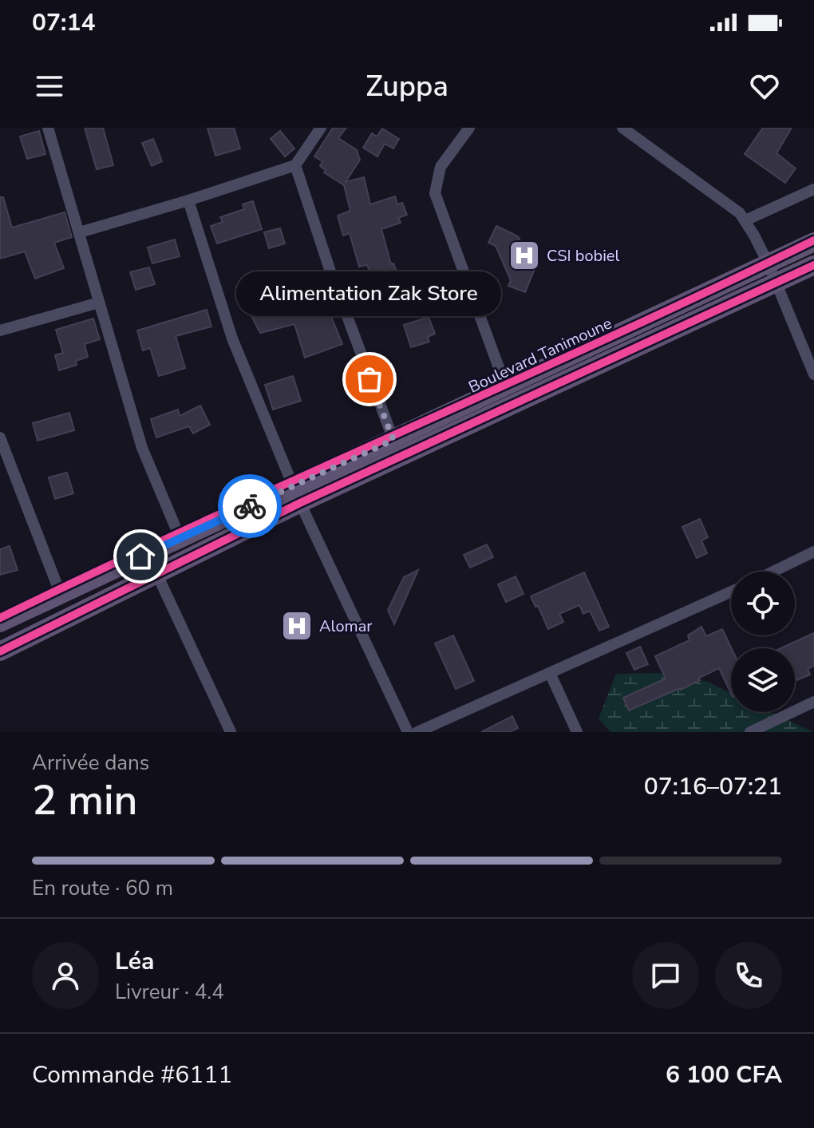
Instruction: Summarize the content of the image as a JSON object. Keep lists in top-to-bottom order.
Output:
{
  "streets": {
    "main road": ["Boulevard Tanimoune"]
  },
  "places": {
    "hospital": ["CSI bobiel", "Alomar"],
    "other": ["Alimentation Zak Store"]
  },
  "page": {
    "status": "07:14",
    "header": "Zuppa",
    "bubble": "Alimentation Zak Store",
    "heading": ["2 min", "Arrivée dans", "07:16–07:21"],
    "panel": [
      "Léa",
      "Livreur · 4.4",
      "Commande #6111",
      "6 100 CFA"
    ],
    "bar": "En route · 60 m"
  }
}
